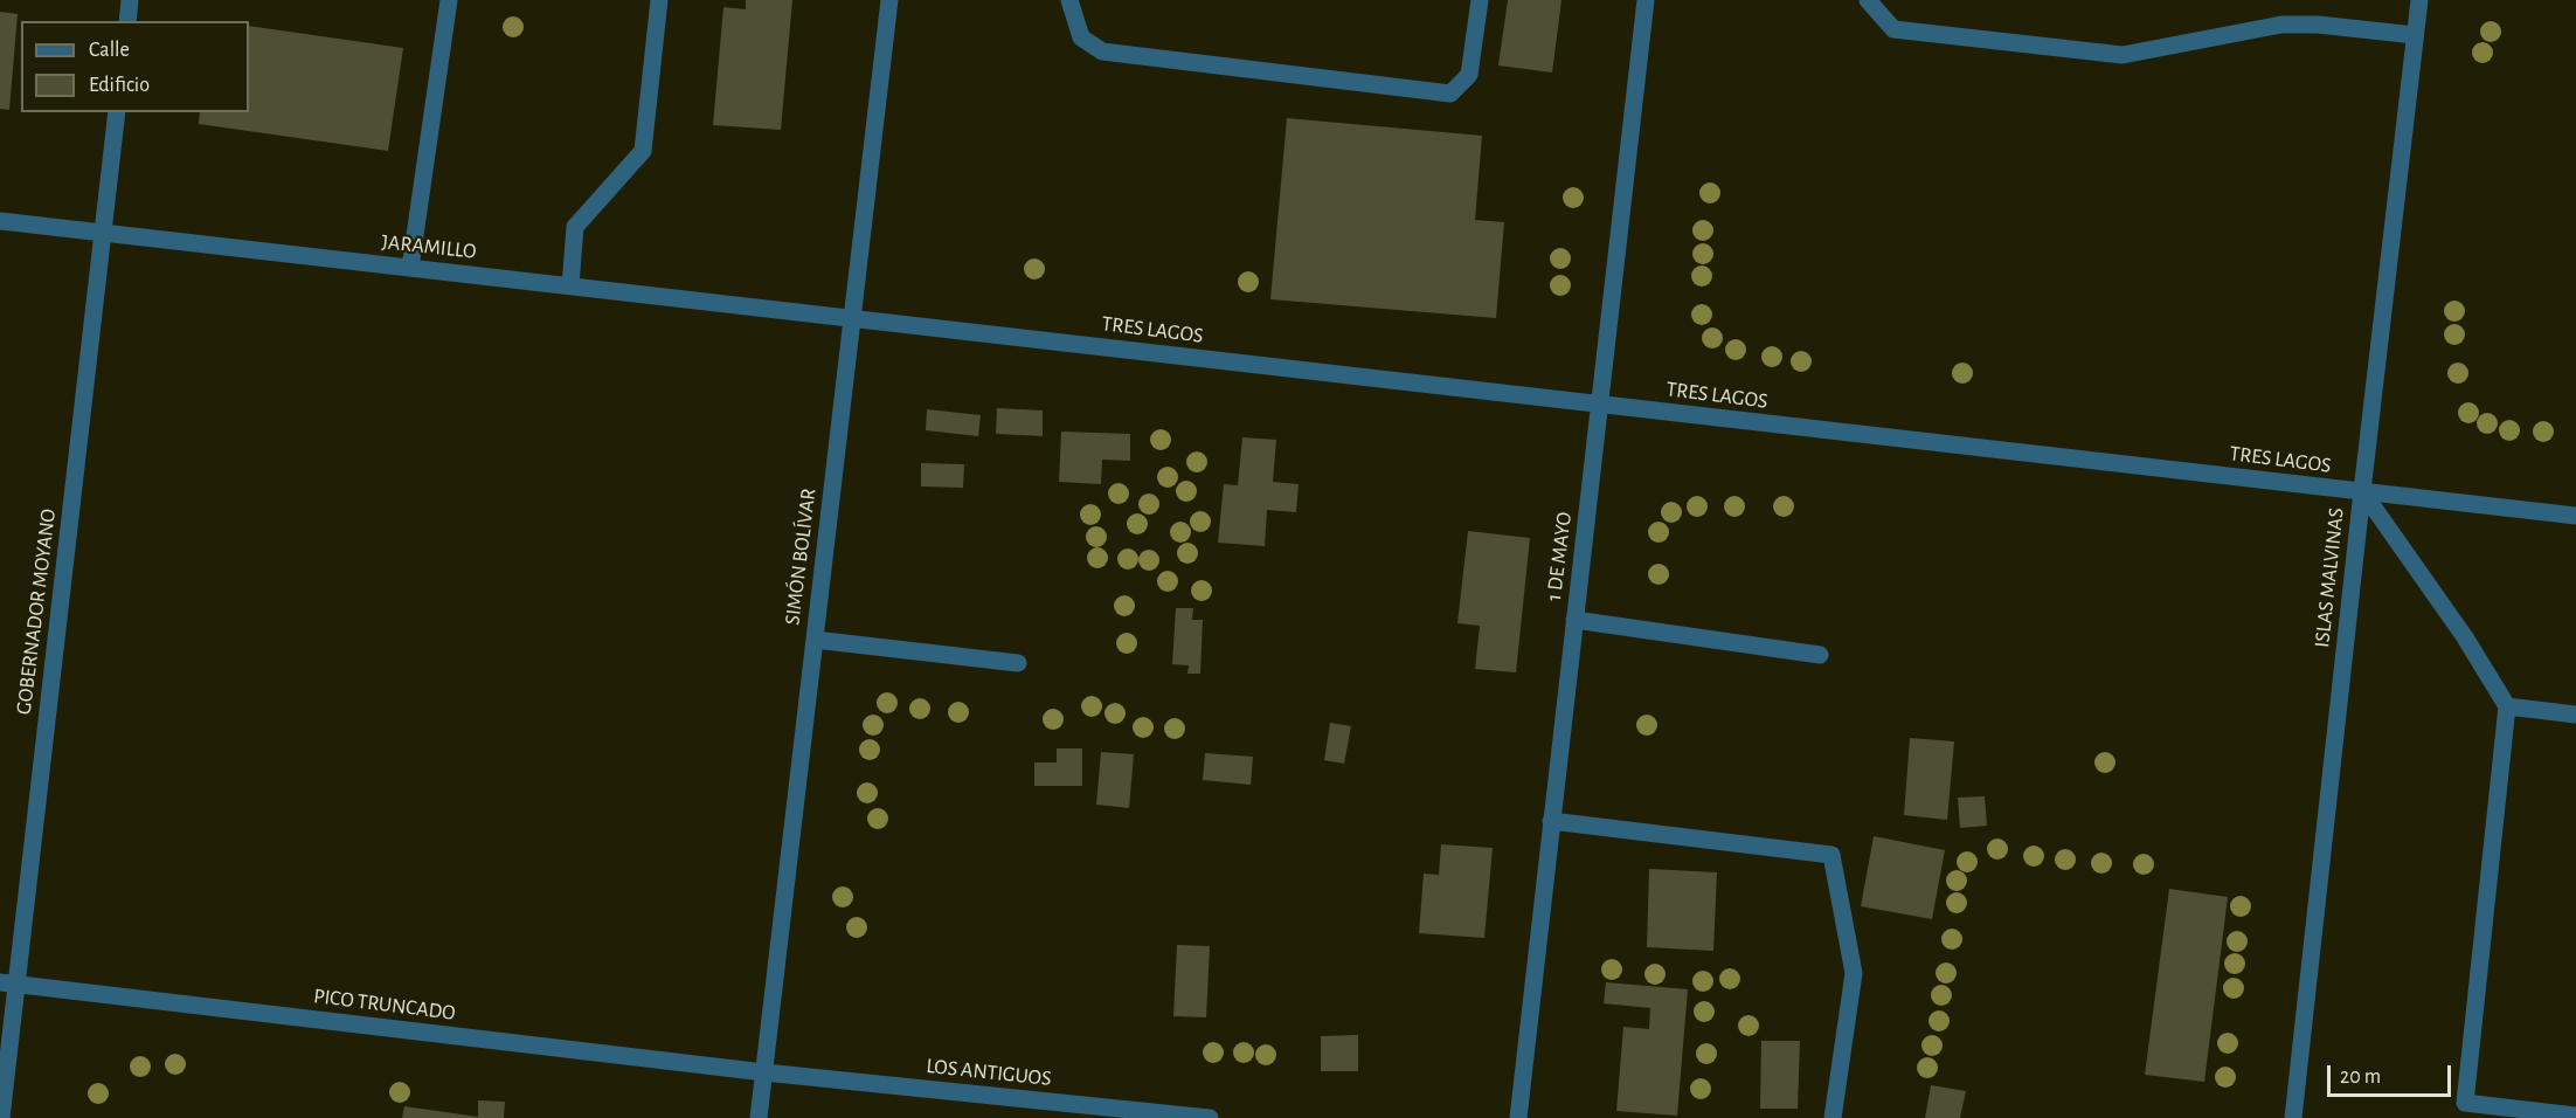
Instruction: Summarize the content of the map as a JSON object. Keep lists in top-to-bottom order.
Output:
{
  "streets": {
    "street": [
      "JARAMILLO",
      "TRES LAGOS",
      "SIMÓN BOLÍVAR",
      "1 DE MAYO",
      "ISLAS MALVINAS",
      "GOBERNADOR MOYANO",
      "PICO TRUNCADO",
      "LOS ANTIGUOS"
    ]
  },
  "crossings": [
    ["JARAMILLO", "TRES LAGOS"],
    ["JARAMILLO", "SIMÓN BOLÍVAR"],
    ["JARAMILLO", "GOBERNADOR MOYANO"],
    ["TRES LAGOS", "SIMÓN BOLÍVAR"],
    ["TRES LAGOS", "1 DE MAYO"],
    ["TRES LAGOS", "ISLAS MALVINAS"],
    ["SIMÓN BOLÍVAR", "PICO TRUNCADO"],
    ["SIMÓN BOLÍVAR", "LOS ANTIGUOS"],
    ["GOBERNADOR MOYANO", "PICO TRUNCADO"],
    ["PICO TRUNCADO", "LOS ANTIGUOS"]
  ],
  "legend": ["Calle", "Edificio"],
  "scale_bar": "20 m"
}
